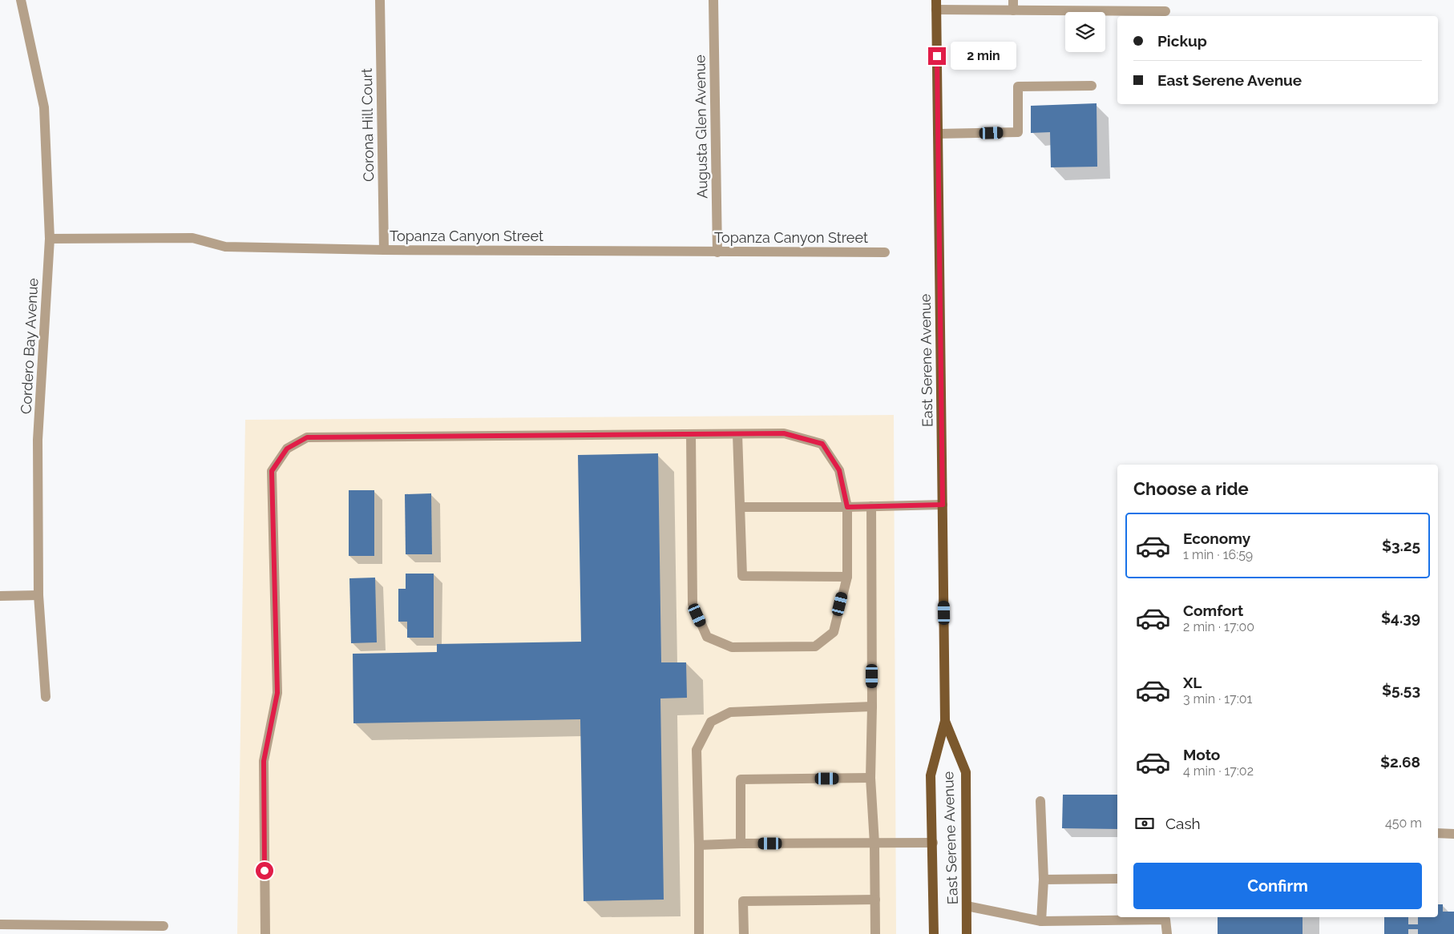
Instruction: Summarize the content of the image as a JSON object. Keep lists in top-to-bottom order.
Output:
{
  "streets": {
    "main road": ["East Serene Avenue"],
    "street": [
      "Corona Hill Court",
      "Augusta Glen Avenue",
      "Topanza Canyon Street",
      "Cordero Bay Avenue"
    ]
  },
  "crossings": [
    ["Corona Hill Court", "Topanza Canyon Street"],
    ["Augusta Glen Avenue", "Topanza Canyon Street"],
    ["Topanza Canyon Street", "Cordero Bay Avenue"]
  ],
  "page": {
    "banner": ["Pickup", "East Serene Avenue"],
    "bubble": "2 min",
    "heading": "Choose a ride",
    "list": [
      {
        "name": "Economy",
        "note": "1 min · 16:59",
        "value": "$3.25"
      },
      {
        "name": "Comfort",
        "note": "2 min · 17:00",
        "value": "$4.39"
      },
      {
        "name": "XL",
        "note": "3 min · 17:01",
        "value": "$5.53"
      },
      {
        "name": "Moto",
        "note": "4 min · 17:02",
        "value": "$2.68"
      }
    ],
    "pay": ["Cash", "450 m"],
    "buttons": "Confirm"
  }
}
